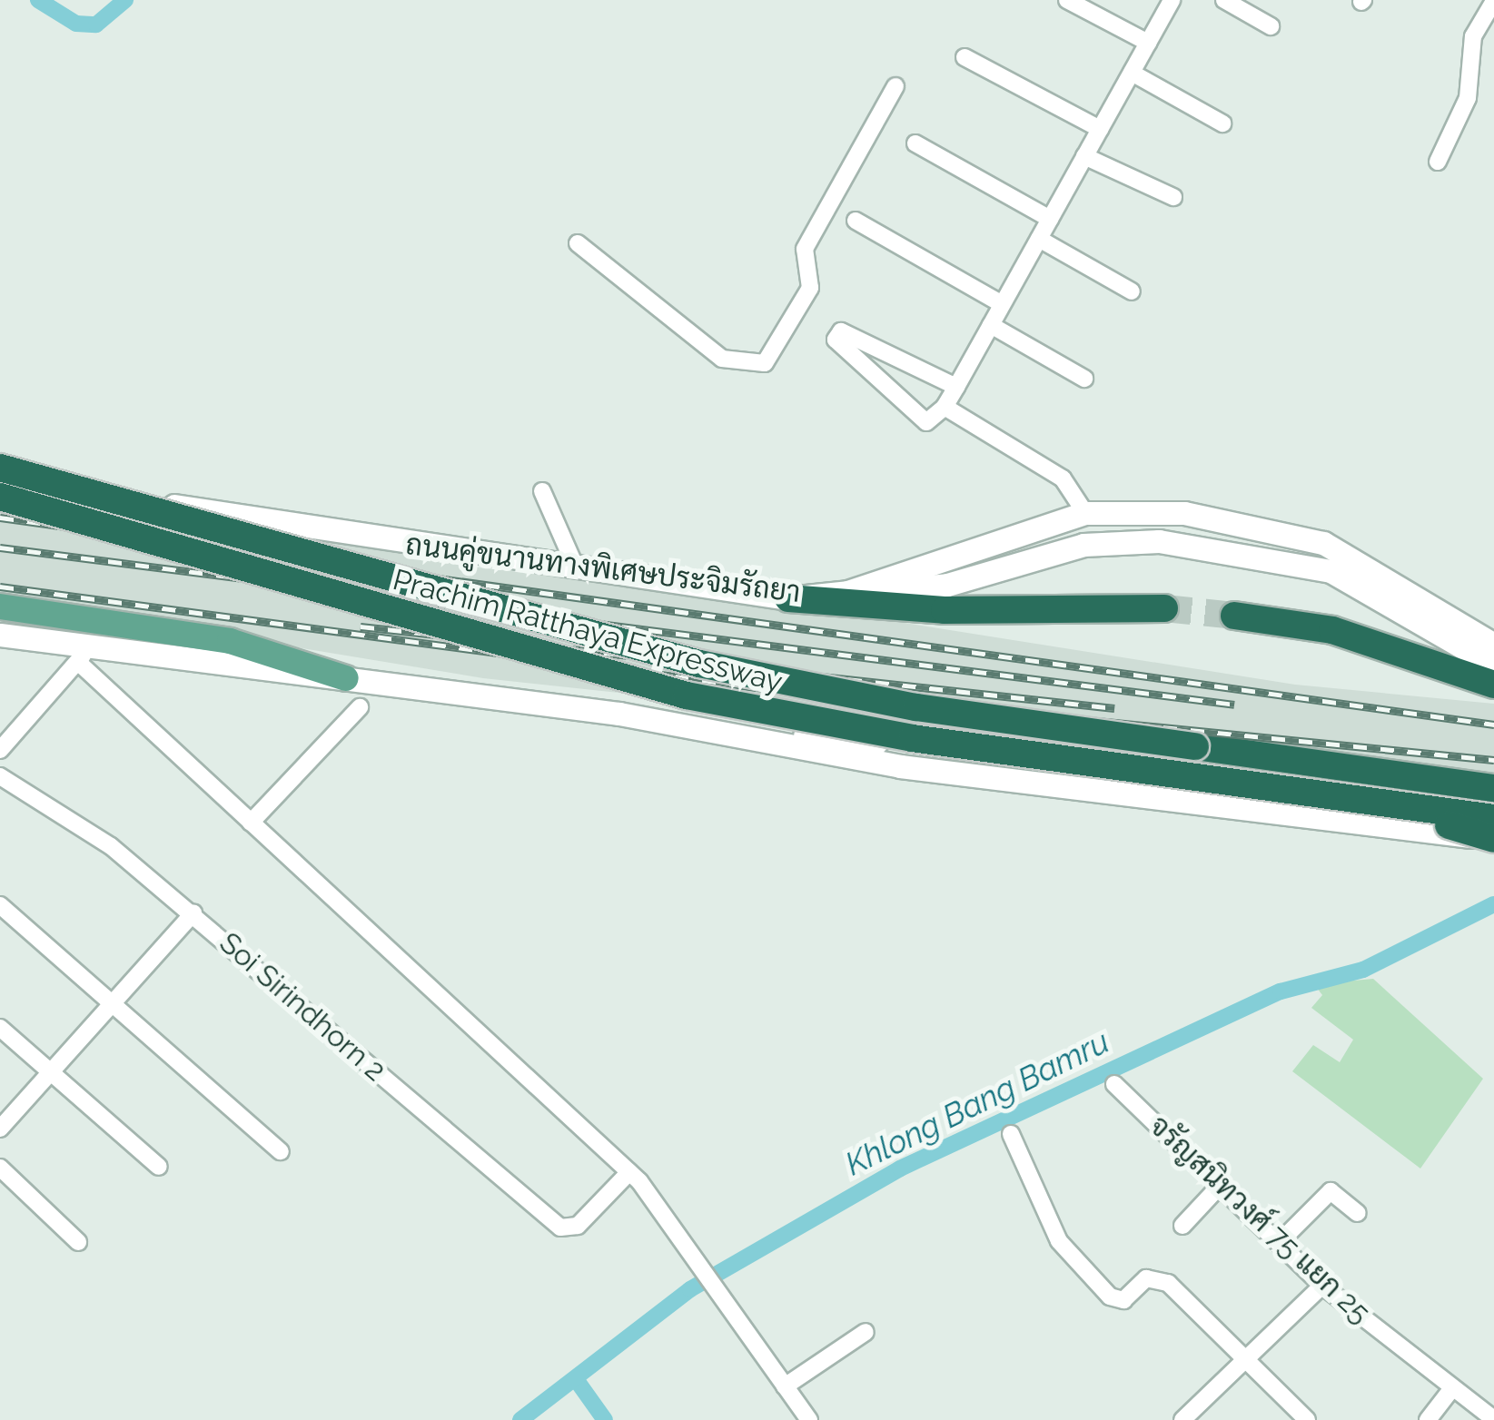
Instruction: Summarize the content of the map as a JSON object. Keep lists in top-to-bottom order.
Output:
{
  "streets": {
    "highway": ["Prachim Ratthaya Expressway"],
    "main road": ["ถนนคู่ขนานทางพิเศษประจิมรัถยา"],
    "street": ["Soi Sirindhorn 2", "จรัญสนิทวงศ์ 75 แยก 25"]
  },
  "water": ["Khlong Bang Bamru"]
}
